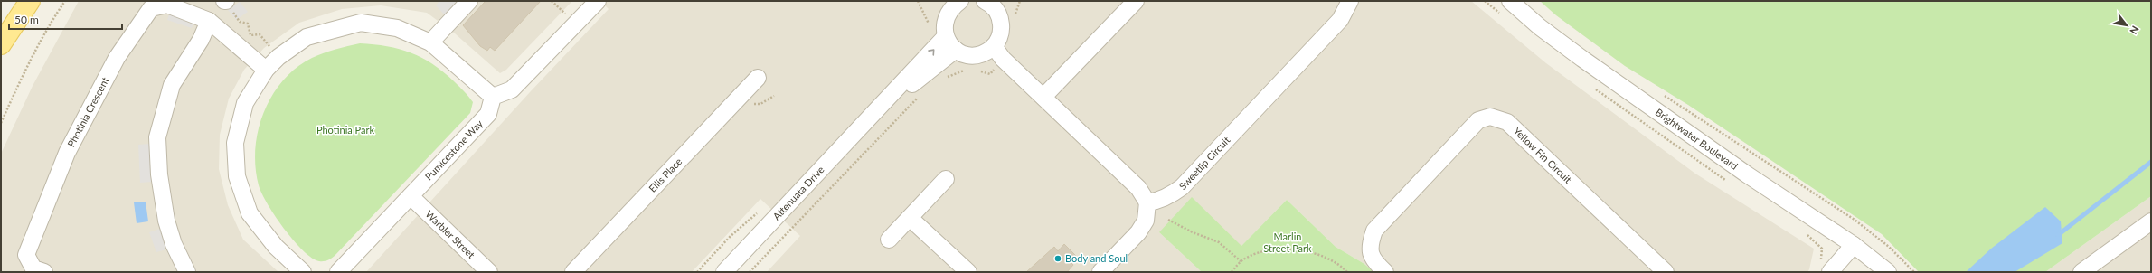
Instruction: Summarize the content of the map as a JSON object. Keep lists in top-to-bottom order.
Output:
{
  "streets": {
    "street": [
      "Photinia Crescent",
      "Brightwater Boulevard",
      "Pumicestone Way",
      "Yellow Fin Circuit",
      "Sweetlip Circuit",
      "Ellis Place",
      "Attenuata Drive",
      "Warbler Street"
    ]
  },
  "crossings": [
    ["Pumicestone Way", "Warbler Street"]
  ],
  "parks": ["Photinia Park", "Marlin Street Park"],
  "places": ["Body and Soul"],
  "scale_bar": "50 m",
  "north": "bottom right"
}
